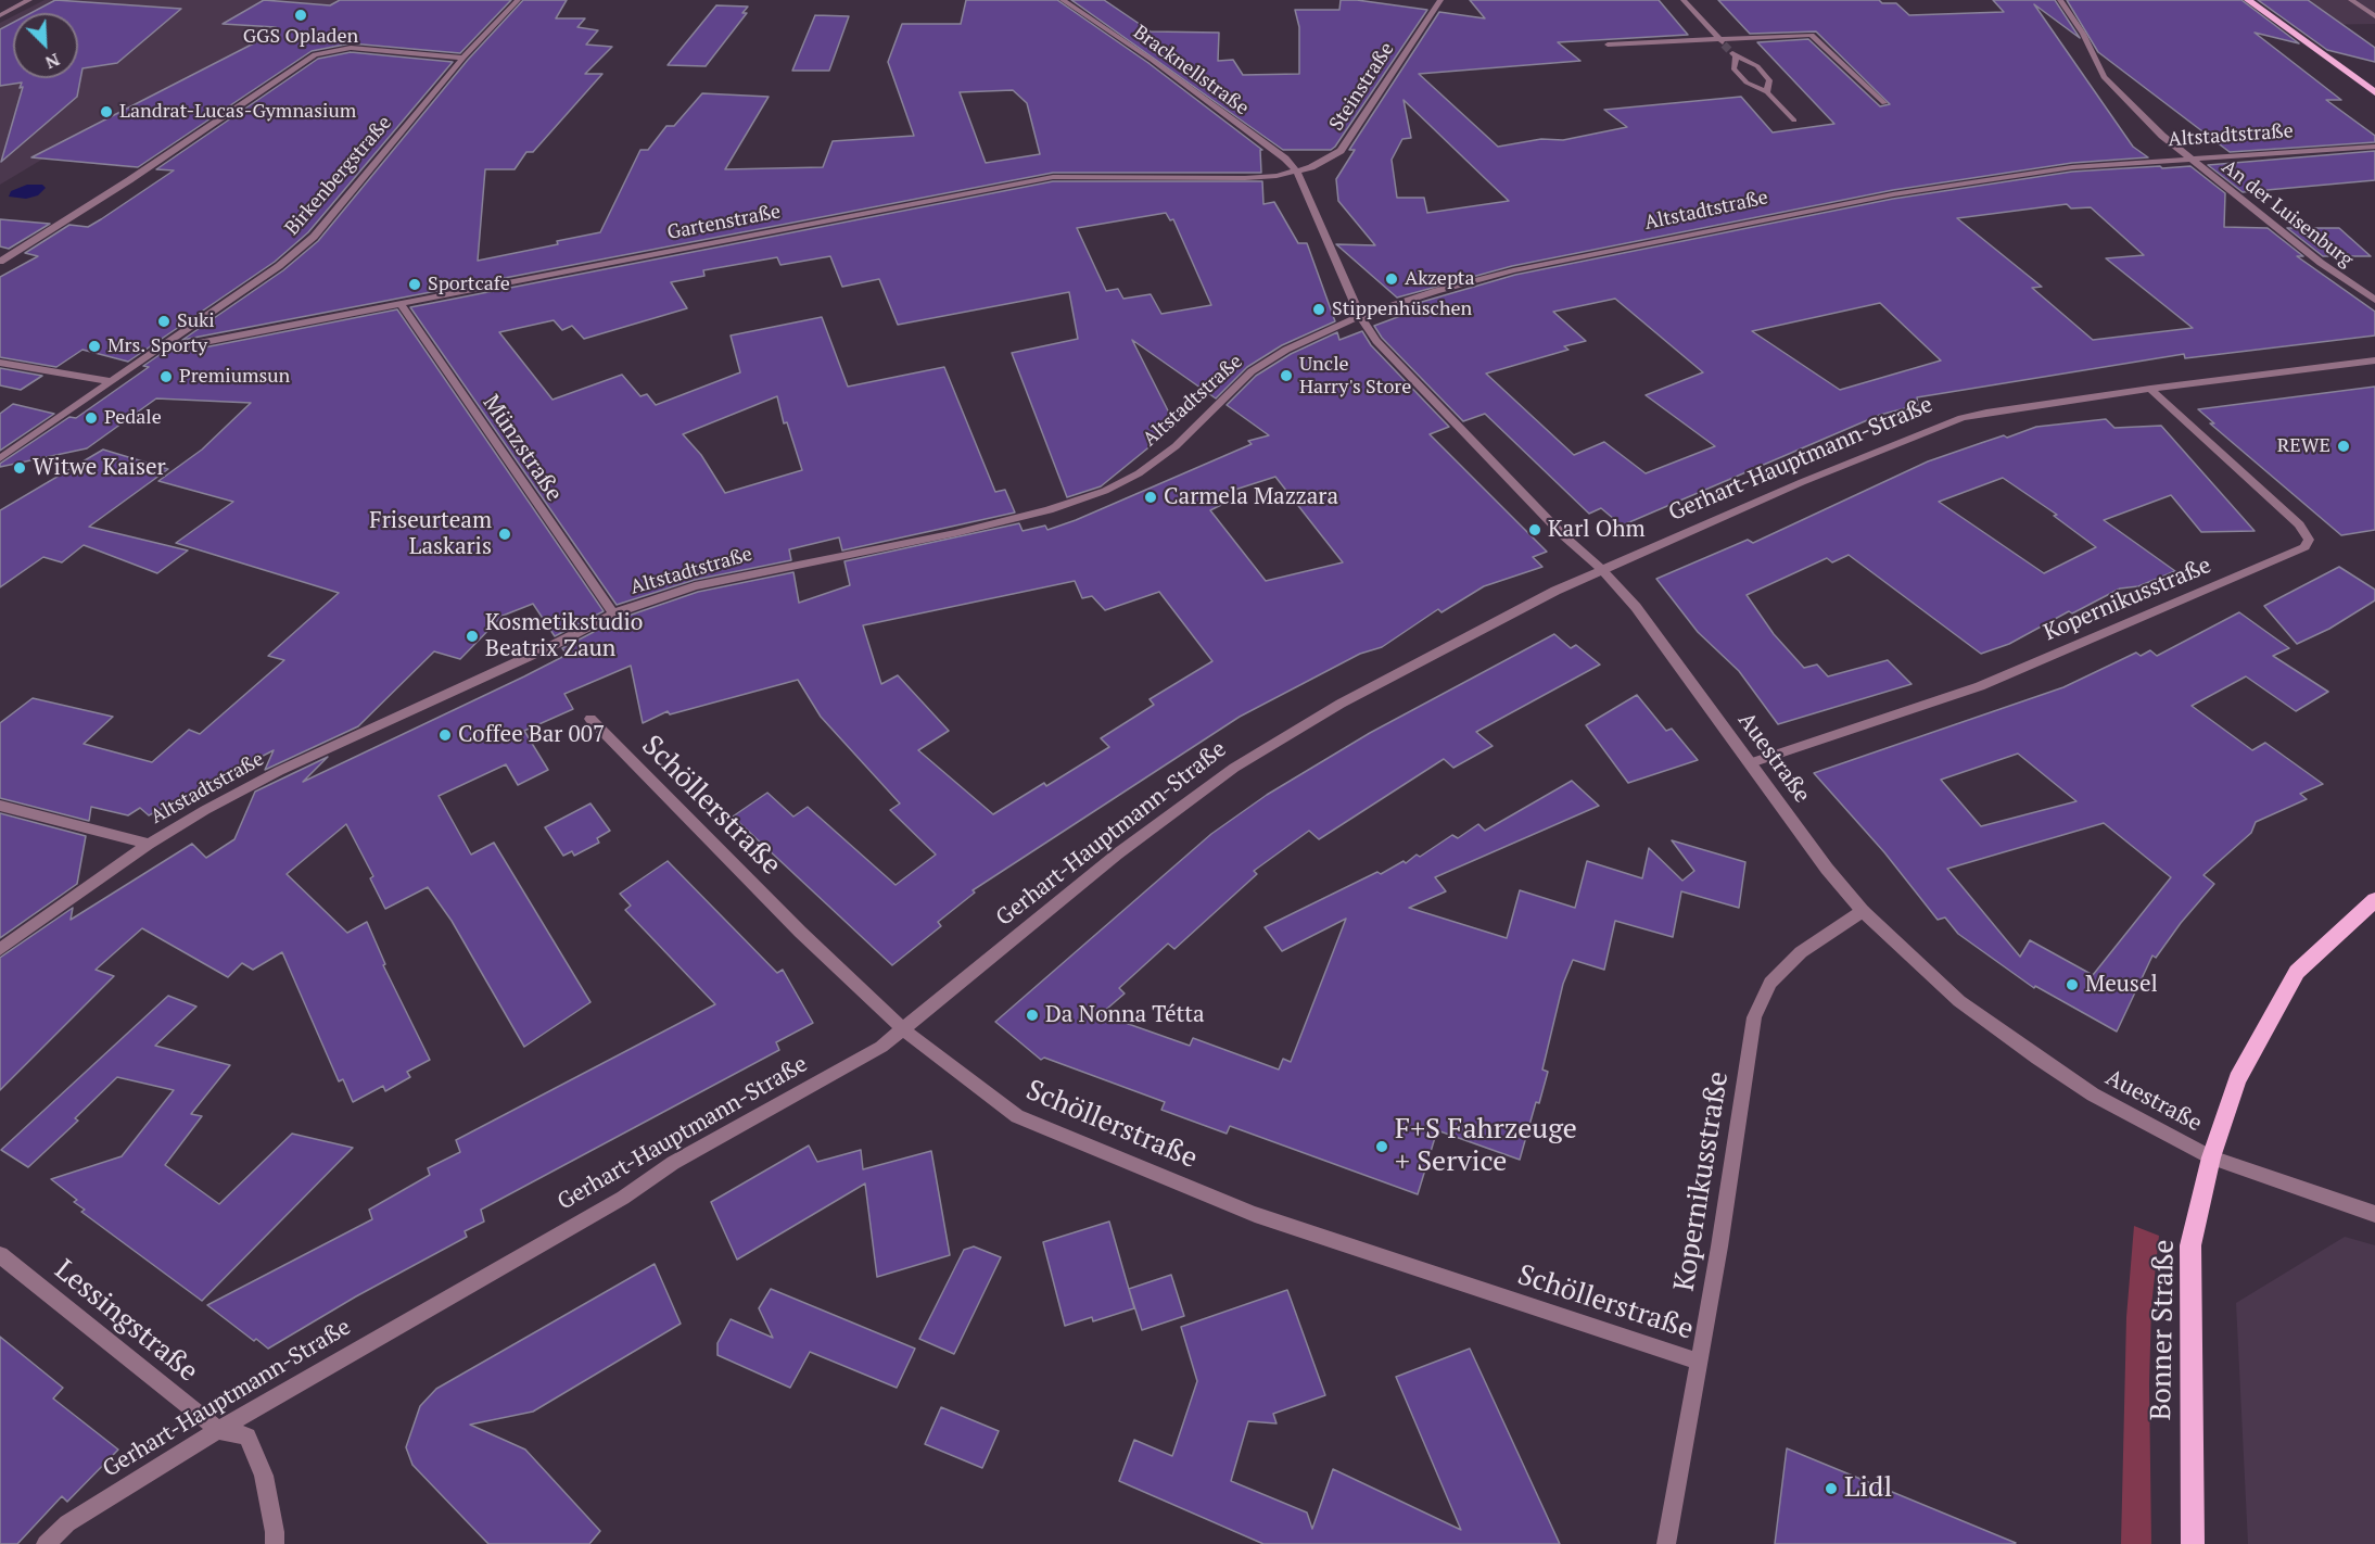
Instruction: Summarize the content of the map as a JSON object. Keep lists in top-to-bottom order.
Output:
{
  "streets": {
    "main road": ["Bonner Straße"],
    "street": [
      "Bracknellstraße",
      "Steinstraße",
      "Altstadtstraße",
      "Birkenbergstraße",
      "An der Luisenburg",
      "Gartenstraße",
      "Münzstraße",
      "Gerhart-Hauptmann-Straße",
      "Kopernikusstraße",
      "Auestraße",
      "Schöllerstraße",
      "Lessingstraße"
    ]
  },
  "crossings": [
    ["Bracknellstraße", "Steinstraße"],
    ["Bracknellstraße", "Gartenstraße"],
    ["Steinstraße", "Gartenstraße"],
    ["Altstadtstraße", "An der Luisenburg"],
    ["Altstadtstraße", "Münzstraße"],
    ["Altstadtstraße", "Auestraße"],
    ["Birkenbergstraße", "Gartenstraße"],
    ["Gartenstraße", "Münzstraße"],
    ["Gerhart-Hauptmann-Straße", "Kopernikusstraße"],
    ["Gerhart-Hauptmann-Straße", "Auestraße"],
    ["Gerhart-Hauptmann-Straße", "Schöllerstraße"],
    ["Gerhart-Hauptmann-Straße", "Lessingstraße"],
    ["Kopernikusstraße", "Auestraße"],
    ["Kopernikusstraße", "Schöllerstraße"],
    ["Auestraße", "Bonner Straße"]
  ],
  "places": [
    "GGS Opladen",
    "Landrat-Lucas-Gymnasium",
    "Akzepta",
    "Sportcafe",
    "Stippenhüschen",
    "Suki",
    "Mrs. Sporty",
    "Uncle Harry's Store",
    "Premiumsun",
    "Pedale",
    "REWE",
    "Witwe Kaiser",
    "Carmela Mazzara",
    "Karl Ohm",
    "Friseurteam Laskaris",
    "Kosmetikstudio Beatrix Zaun",
    "Coffee Bar 007",
    "Meusel",
    "Da Nonna Tétta",
    "F+S Fahrzeuge + Service",
    "Lidl"
  ],
  "north": "bottom right"
}
